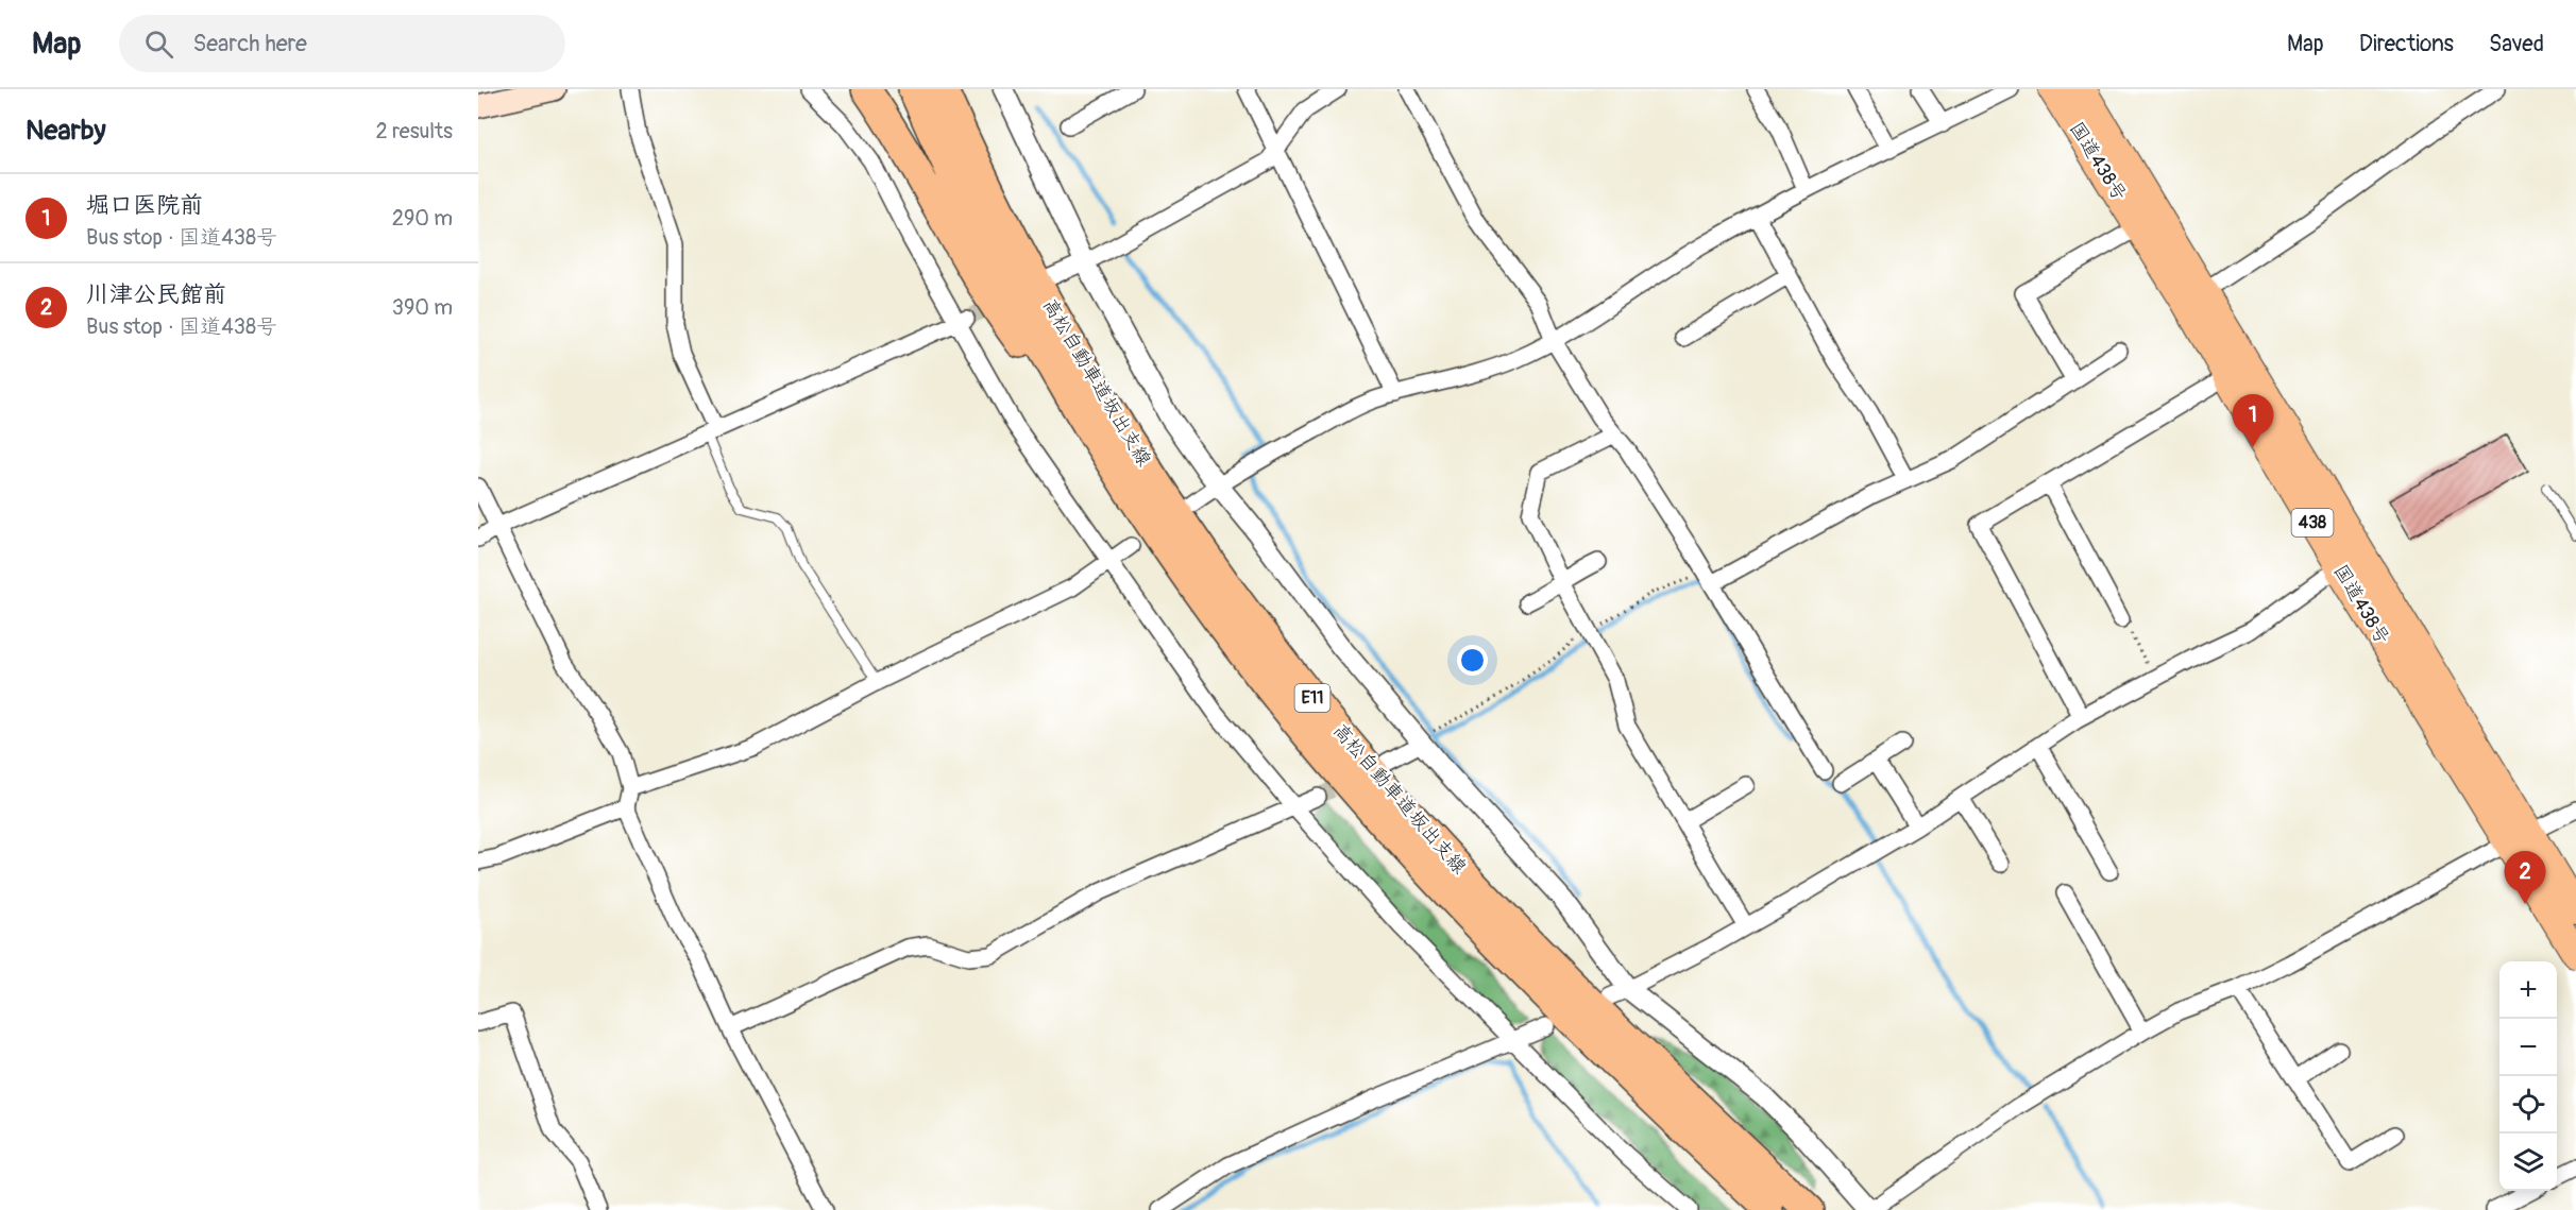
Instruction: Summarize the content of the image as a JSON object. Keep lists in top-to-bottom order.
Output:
{
  "streets": {
    "highway": [
      "国道438号",
      "高松自動車道坂出支線",
      "438",
      "E11"
    ]
  },
  "page": {
    "header": "Map",
    "search": "Search here",
    "nav": ["Map", "Directions", "Saved"],
    "heading": ["Nearby", "2 results"],
    "list": [
      {
        "mark": "1",
        "name": "堀口医院前",
        "note": "Bus stop · 国道438号",
        "value": "290 m"
      },
      {
        "mark": "2",
        "name": "川津公民館前",
        "note": "Bus stop · 国道438号",
        "value": "390 m"
      }
    ],
    "pins": ["1", "2"],
    "map_buttons": ["+", "−"]
  }
}
